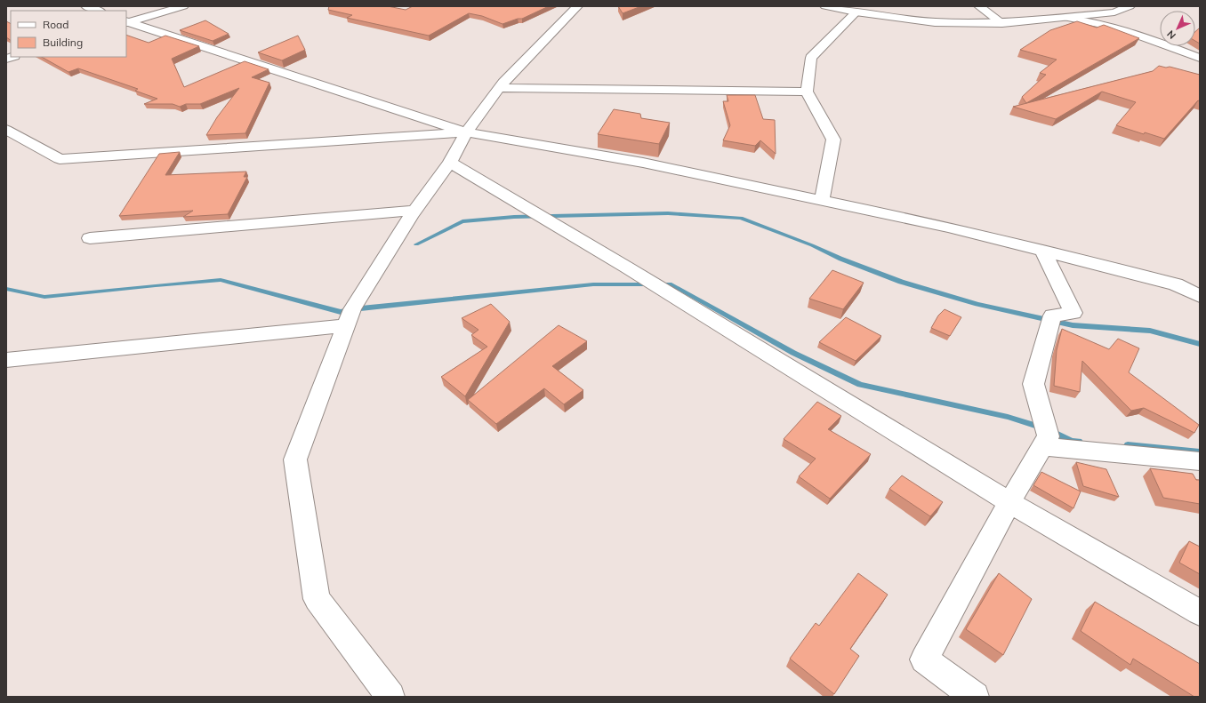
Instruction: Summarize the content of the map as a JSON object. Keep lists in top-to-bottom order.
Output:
{
  "legend": ["Road", "Building"],
  "north": "bottom left"
}
